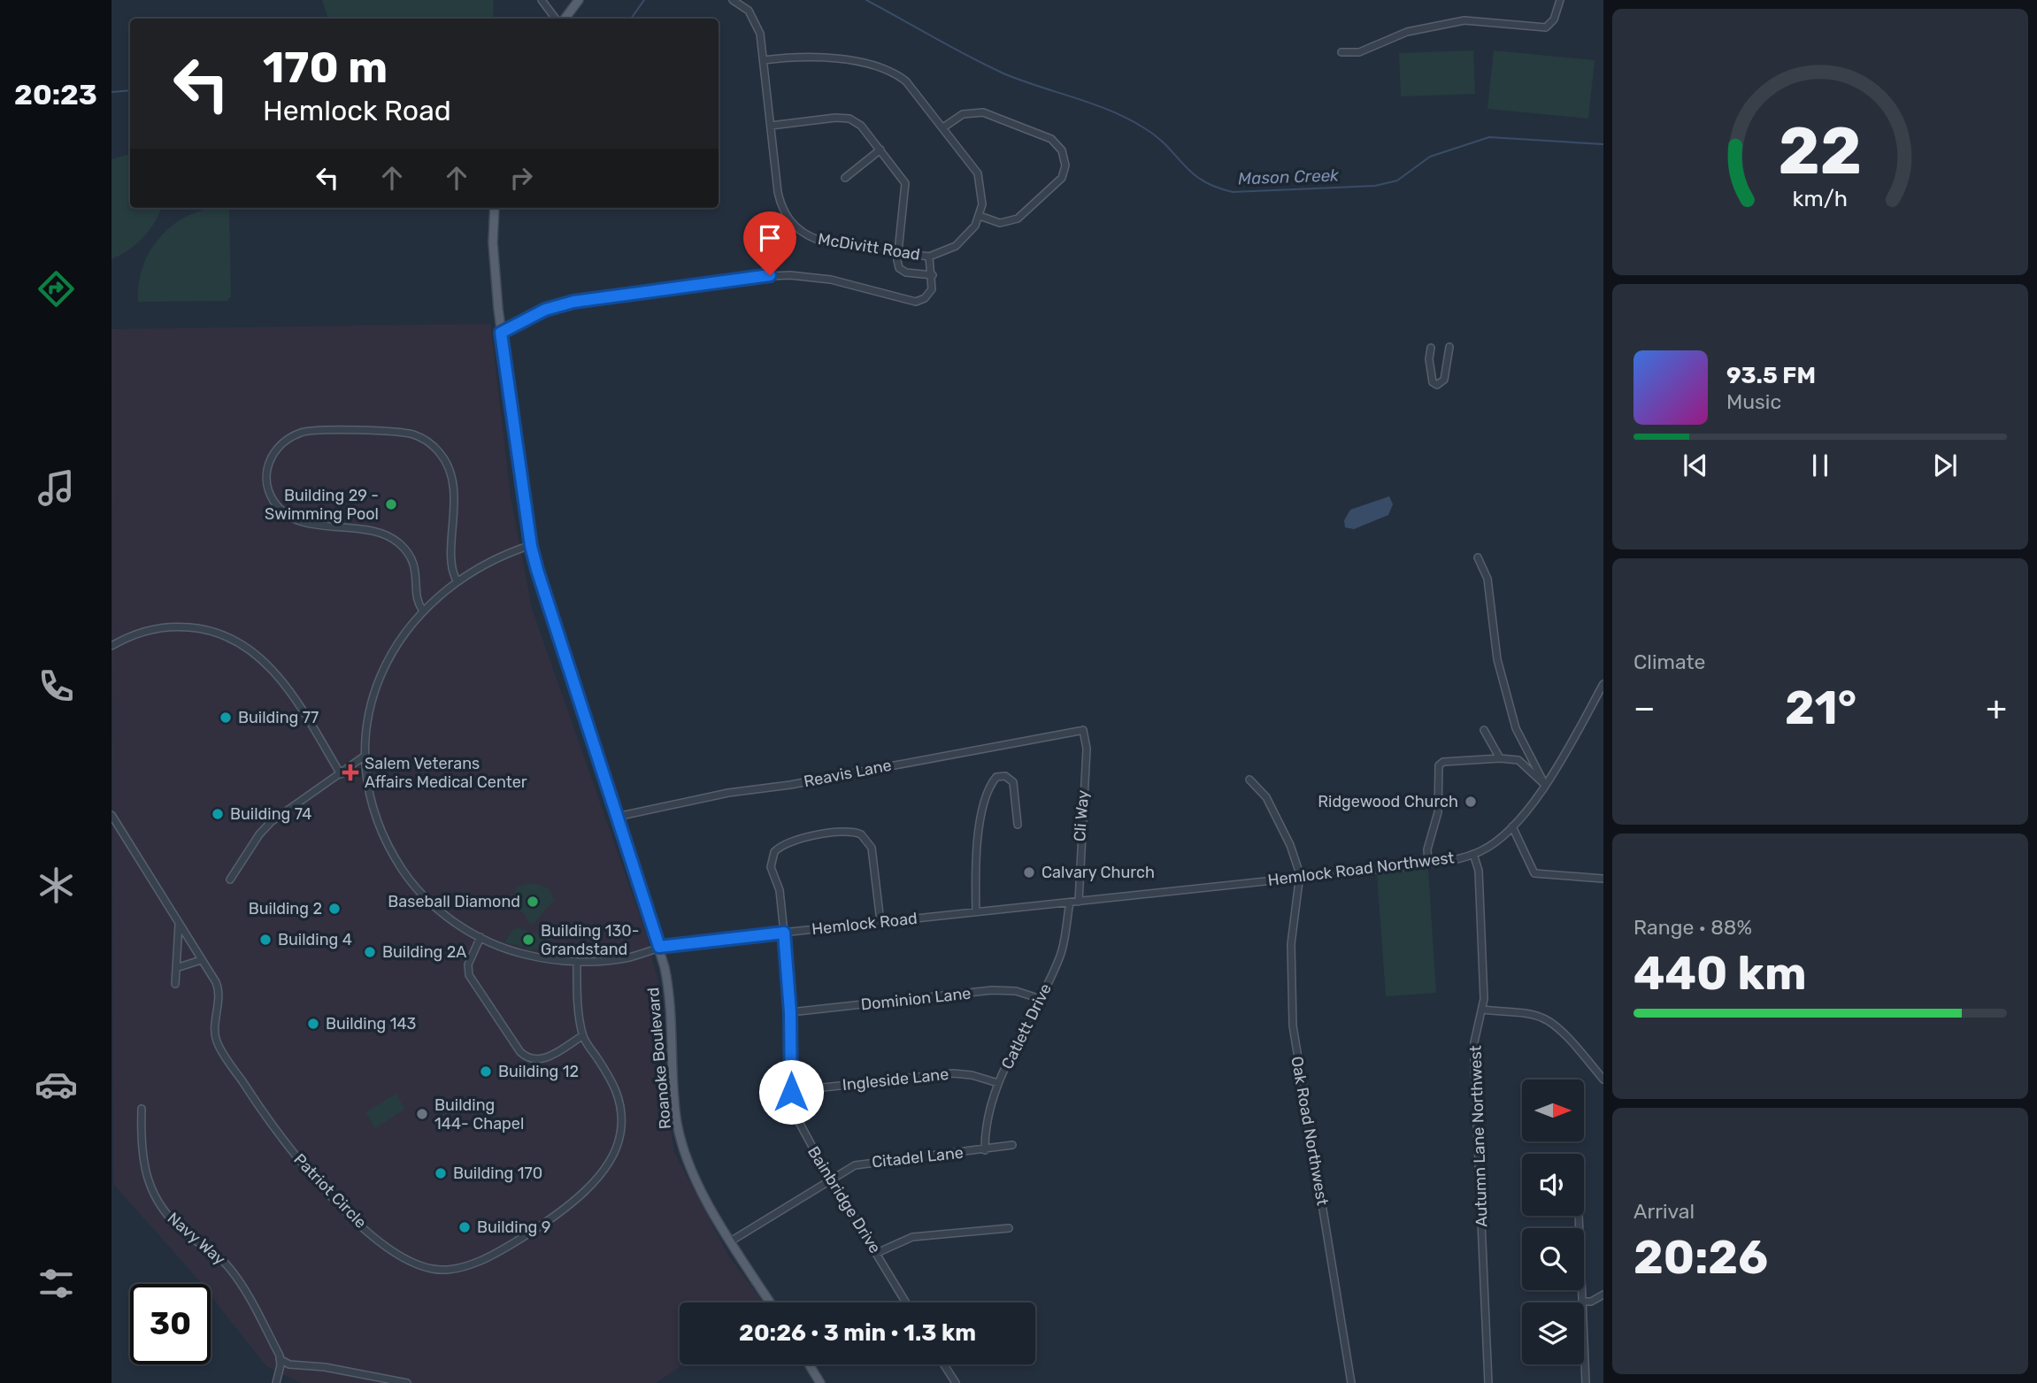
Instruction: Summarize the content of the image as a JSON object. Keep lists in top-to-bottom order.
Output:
{
  "streets": {
    "main road": ["Roanoke Boulevard"],
    "street": [
      "McDivitt Road",
      "Reavis Lane",
      "Cli Way",
      "Hemlock Road Northwest",
      "Hemlock Road",
      "Dominion Lane",
      "Catlett Drive",
      "Ingleside Lane",
      "Oak Road Northwest",
      "Autumn Lane Northwest",
      "Citadel Lane",
      "Patriot Circle",
      "Bainbridge Drive",
      "Navy Way"
    ]
  },
  "crossings": [
    ["McDivitt Road", "Roanoke Boulevard"],
    ["Reavis Lane", "Cli Way"],
    ["Reavis Lane", "Roanoke Boulevard"],
    ["Cli Way", "Hemlock Road Northwest"],
    ["Hemlock Road Northwest", "Hemlock Road"],
    ["Hemlock Road Northwest", "Catlett Drive"],
    ["Hemlock Road Northwest", "Oak Road Northwest"],
    ["Hemlock Road Northwest", "Autumn Lane Northwest"],
    ["Hemlock Road", "Catlett Drive"],
    ["Hemlock Road", "Roanoke Boulevard"],
    ["Hemlock Road", "Patriot Circle"],
    ["Hemlock Road", "Bainbridge Drive"],
    ["Dominion Lane", "Catlett Drive"],
    ["Dominion Lane", "Bainbridge Drive"],
    ["Catlett Drive", "Ingleside Lane"],
    ["Catlett Drive", "Citadel Lane"],
    ["Roanoke Boulevard", "Citadel Lane"],
    ["Ingleside Lane", "Bainbridge Drive"],
    ["Citadel Lane", "Bainbridge Drive"]
  ],
  "water": ["Mason Creek"],
  "places": {
    "other": [
      "Building 29 - Swimming Pool",
      "Building 77",
      "Ridgewood Church",
      "Building 74",
      "Calvary Church",
      "Baseball Diamond",
      "Building 2",
      "Building 4",
      "Building 130- Grandstand",
      "Building 2A",
      "Building 143",
      "Building 12",
      "Building 144- Chapel",
      "Building 170",
      "Building 9"
    ],
    "health": ["Salem Veterans Affairs Medical Center"]
  },
  "north": "right",
  "page": {
    "tabs": "20:23",
    "turn": ["170 m", "Hemlock Road"],
    "song": ["93.5 FM", "Music"],
    "tile": [
      "Climate",
      ["Range · 88%", "440 km"],
      ["Arrival", "20:26"]
    ],
    "heat": ["−", "21°", "+"],
    "limit": "30",
    "trip": "20:26 · 3 min · 1.3 km",
    "gauge": ["22", "km/h"]
  }
}
